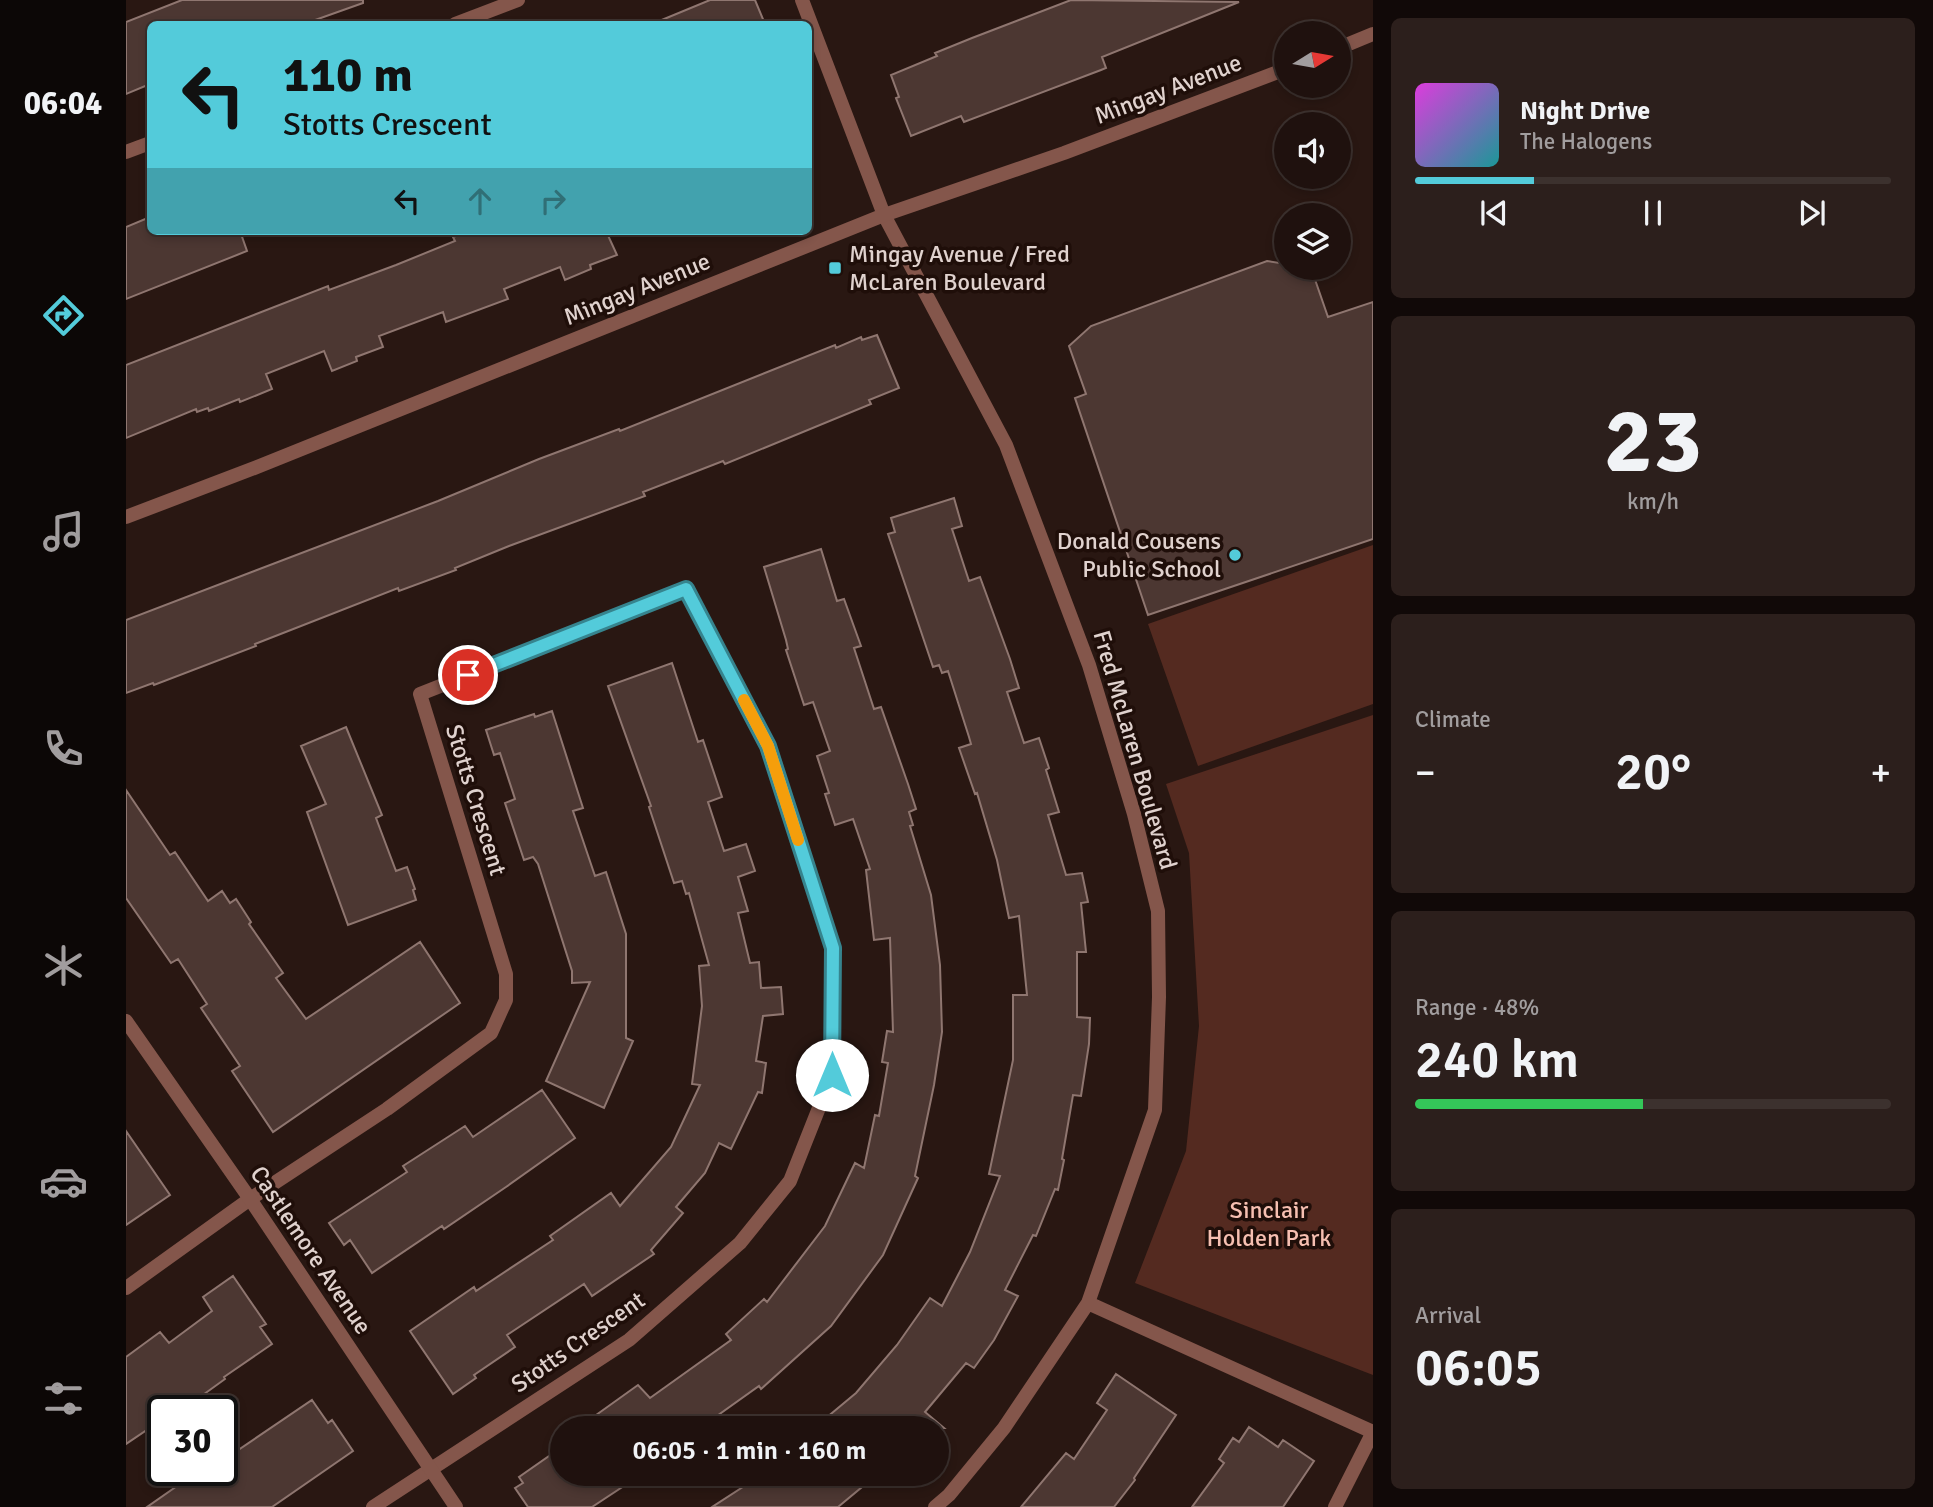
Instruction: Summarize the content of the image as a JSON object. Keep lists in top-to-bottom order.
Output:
{
  "streets": {
    "street": [
      "Mingay Avenue",
      "Fred McLaren Boulevard",
      "Stotts Crescent",
      "Castlemore Avenue"
    ]
  },
  "crossings": [
    ["Mingay Avenue", "Fred McLaren Boulevard"],
    ["Stotts Crescent", "Castlemore Avenue"]
  ],
  "parks": ["Sinclair Holden Park"],
  "places": {
    "transit": ["Mingay Avenue / Fred McLaren Boulevard"],
    "other": ["Donald Cousens Public School"]
  },
  "north": "right",
  "page": {
    "tabs": "06:04",
    "turn": ["110 m", "Stotts Crescent"],
    "song": ["Night Drive", "The Halogens"],
    "tile": [
      ["23", "km/h"],
      "Climate",
      ["Range · 48%", "240 km"],
      ["Arrival", "06:05"]
    ],
    "heat": ["−", "20°", "+"],
    "limit": "30",
    "trip": "06:05 · 1 min · 160 m"
  }
}
